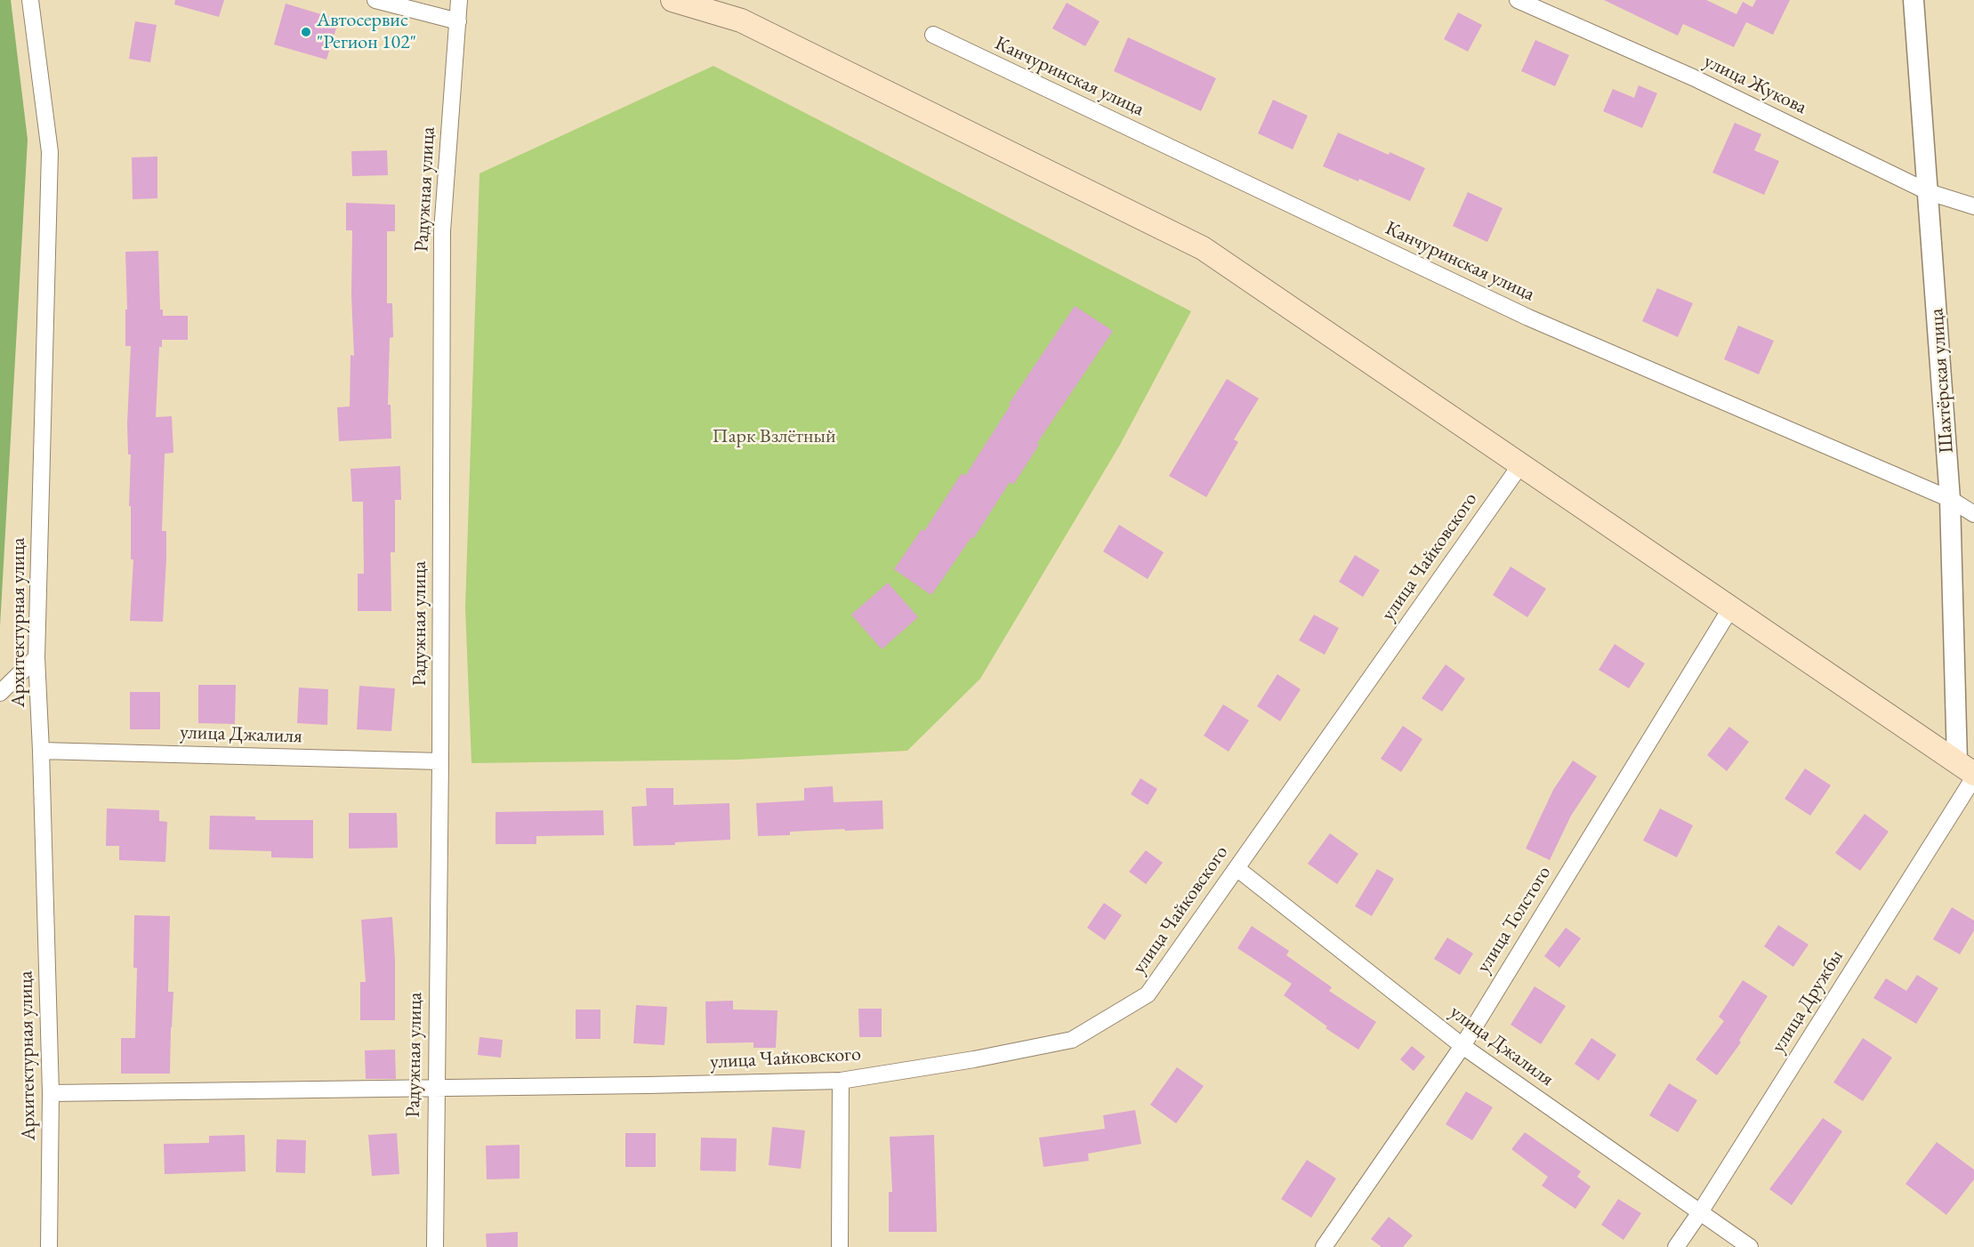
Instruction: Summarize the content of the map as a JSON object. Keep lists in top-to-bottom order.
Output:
{
  "streets": {
    "street": [
      "Канчуринская улица",
      "улица Жукова",
      "Радужная улица",
      "Шахтёрская улица",
      "улица Чайковского",
      "Архитектурная улица",
      "улица Джалиля",
      "улица Толстого",
      "улица Дружбы"
    ]
  },
  "crossings": [
    ["Канчуринская улица", "Шахтёрская улица"],
    ["улица Жукова", "Шахтёрская улица"],
    ["Радужная улица", "улица Чайковского"],
    ["Радужная улица", "улица Джалиля"],
    ["Шахтёрская улица", "улица Дружбы"],
    ["улица Чайковского", "Архитектурная улица"],
    ["улица Чайковского", "улица Джалиля"],
    ["Архитектурная улица", "улица Джалиля"],
    ["улица Джалиля", "улица Толстого"],
    ["улица Джалиля", "улица Дружбы"]
  ],
  "parks": ["Парк Взлётный"],
  "places": ["Автосервис \"Регион 102\""]
}
